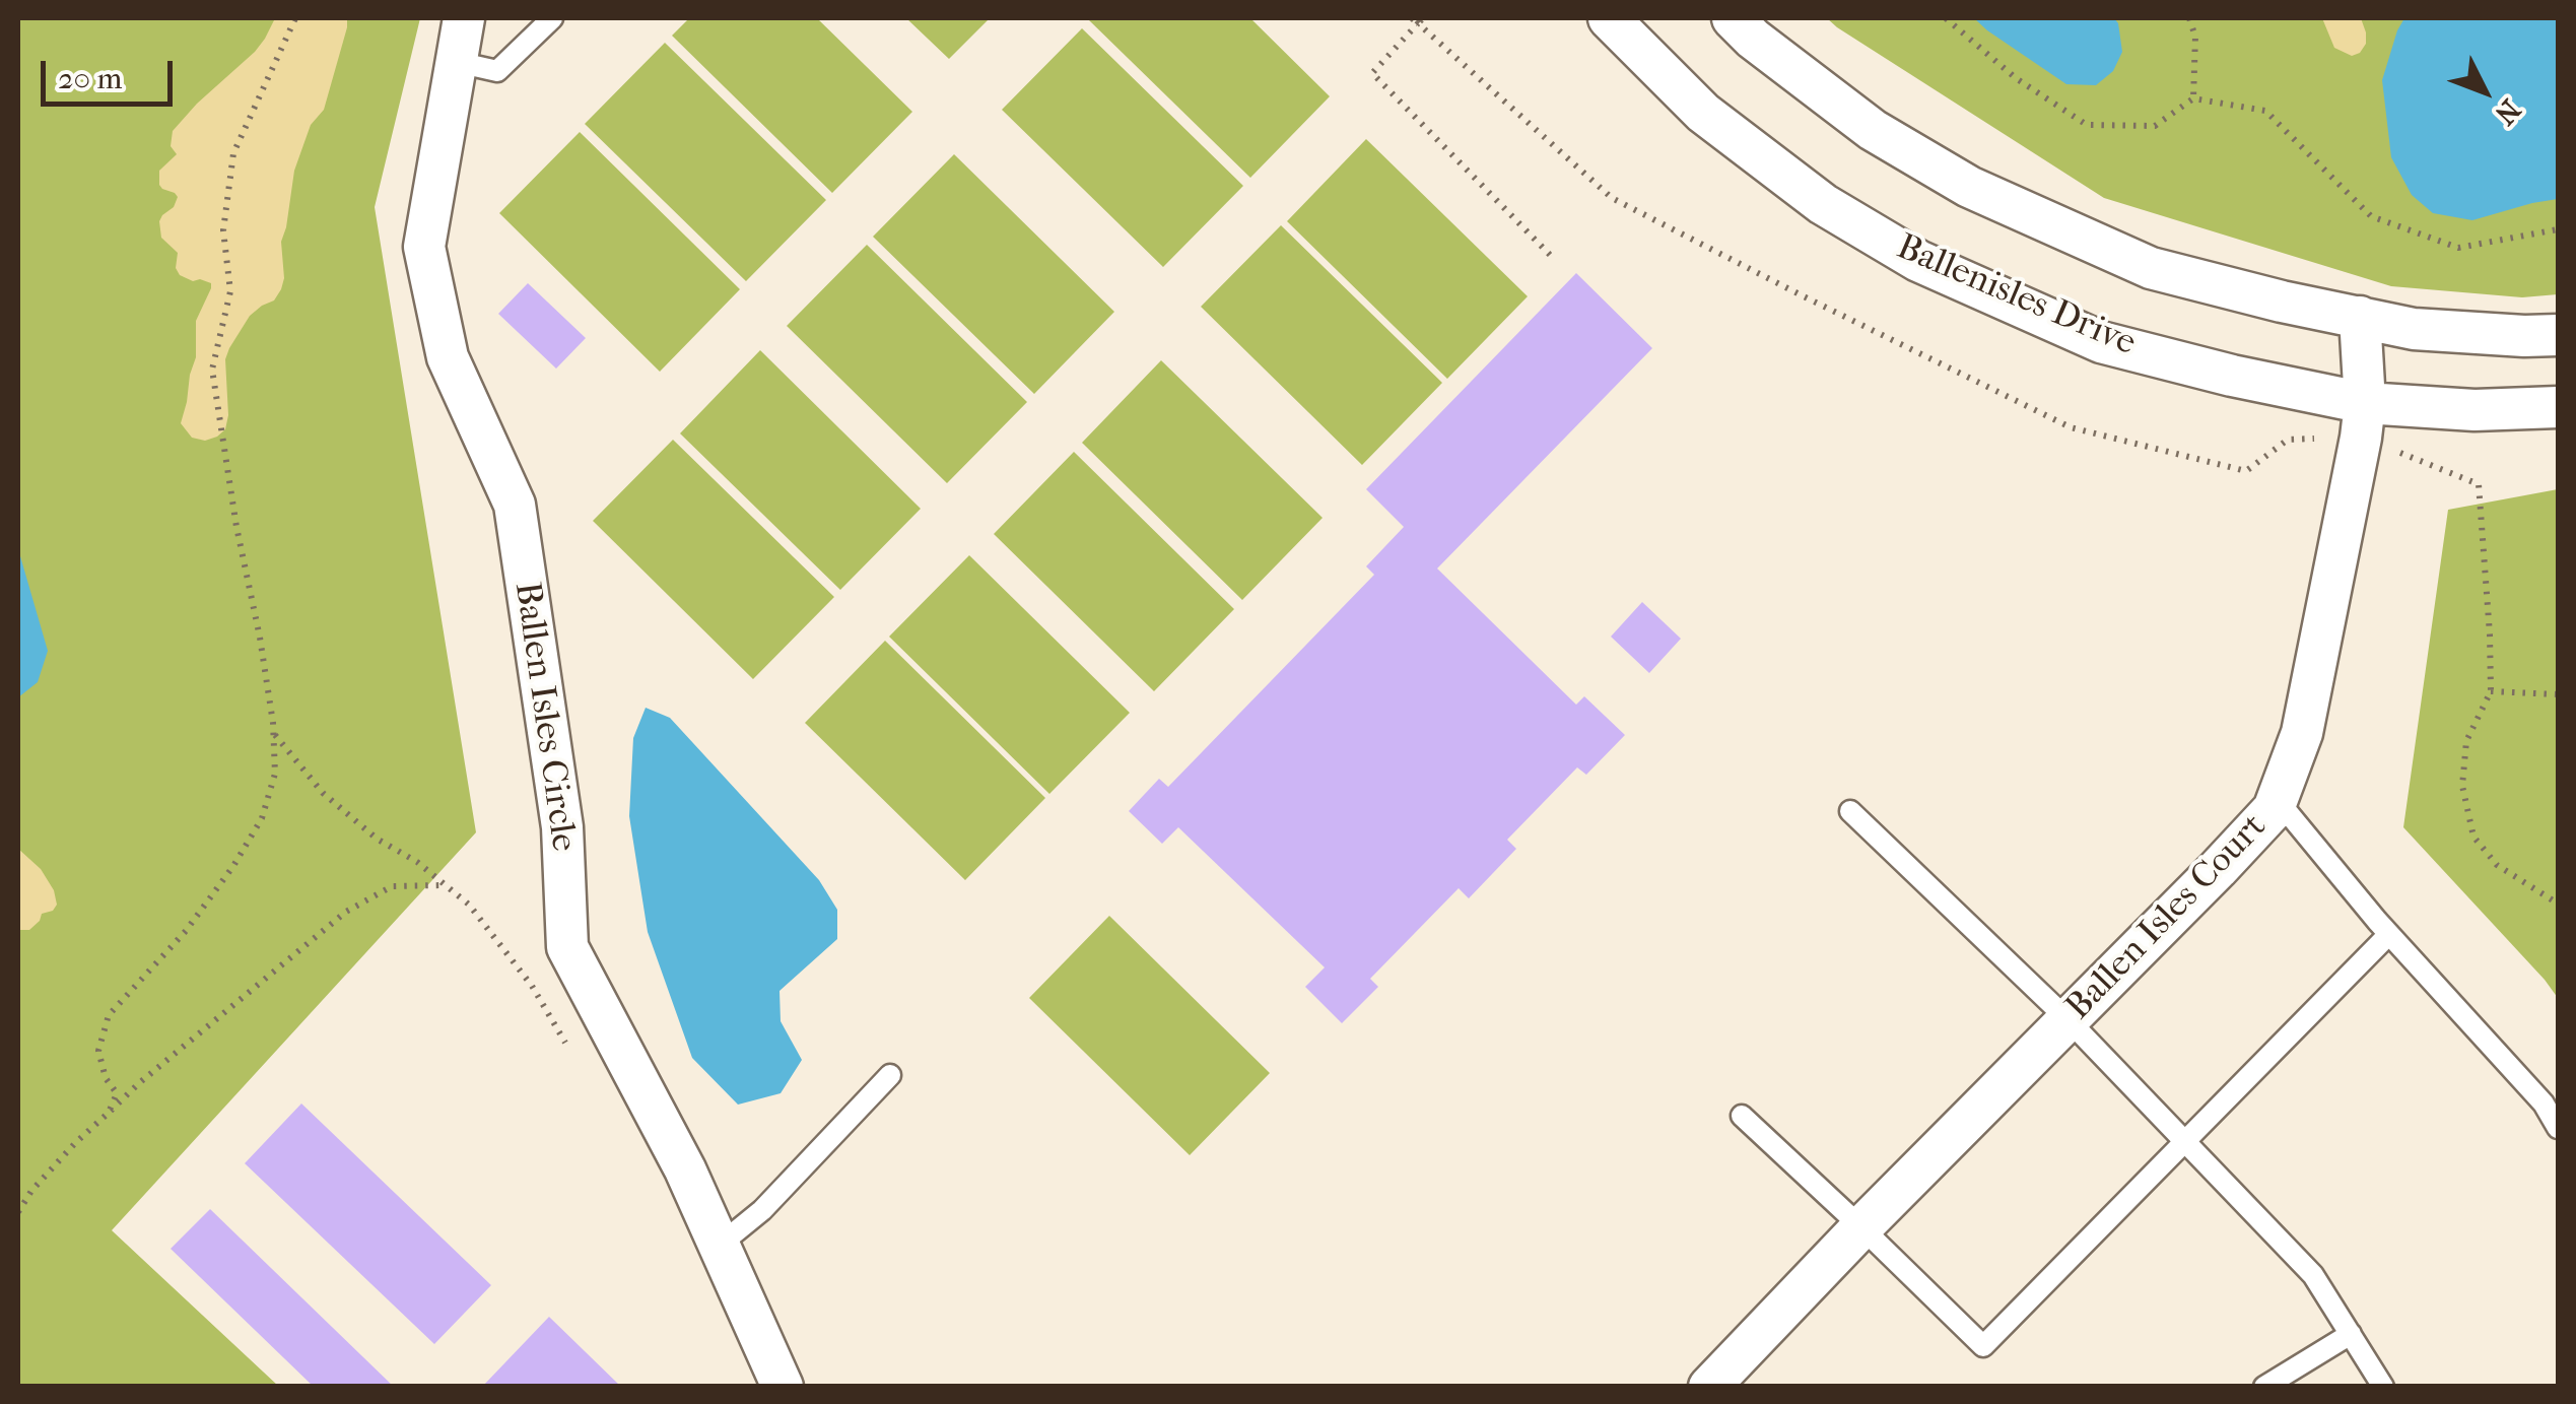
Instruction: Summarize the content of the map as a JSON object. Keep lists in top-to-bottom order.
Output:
{
  "streets": {
    "street": ["Ballenisles Drive", "Ballen Isles Circle", "Ballen Isles Court"]
  },
  "crossings": [
    ["Ballenisles Drive", "Ballen Isles Court"]
  ],
  "scale_bar": "20 m",
  "north": "bottom right"
}
